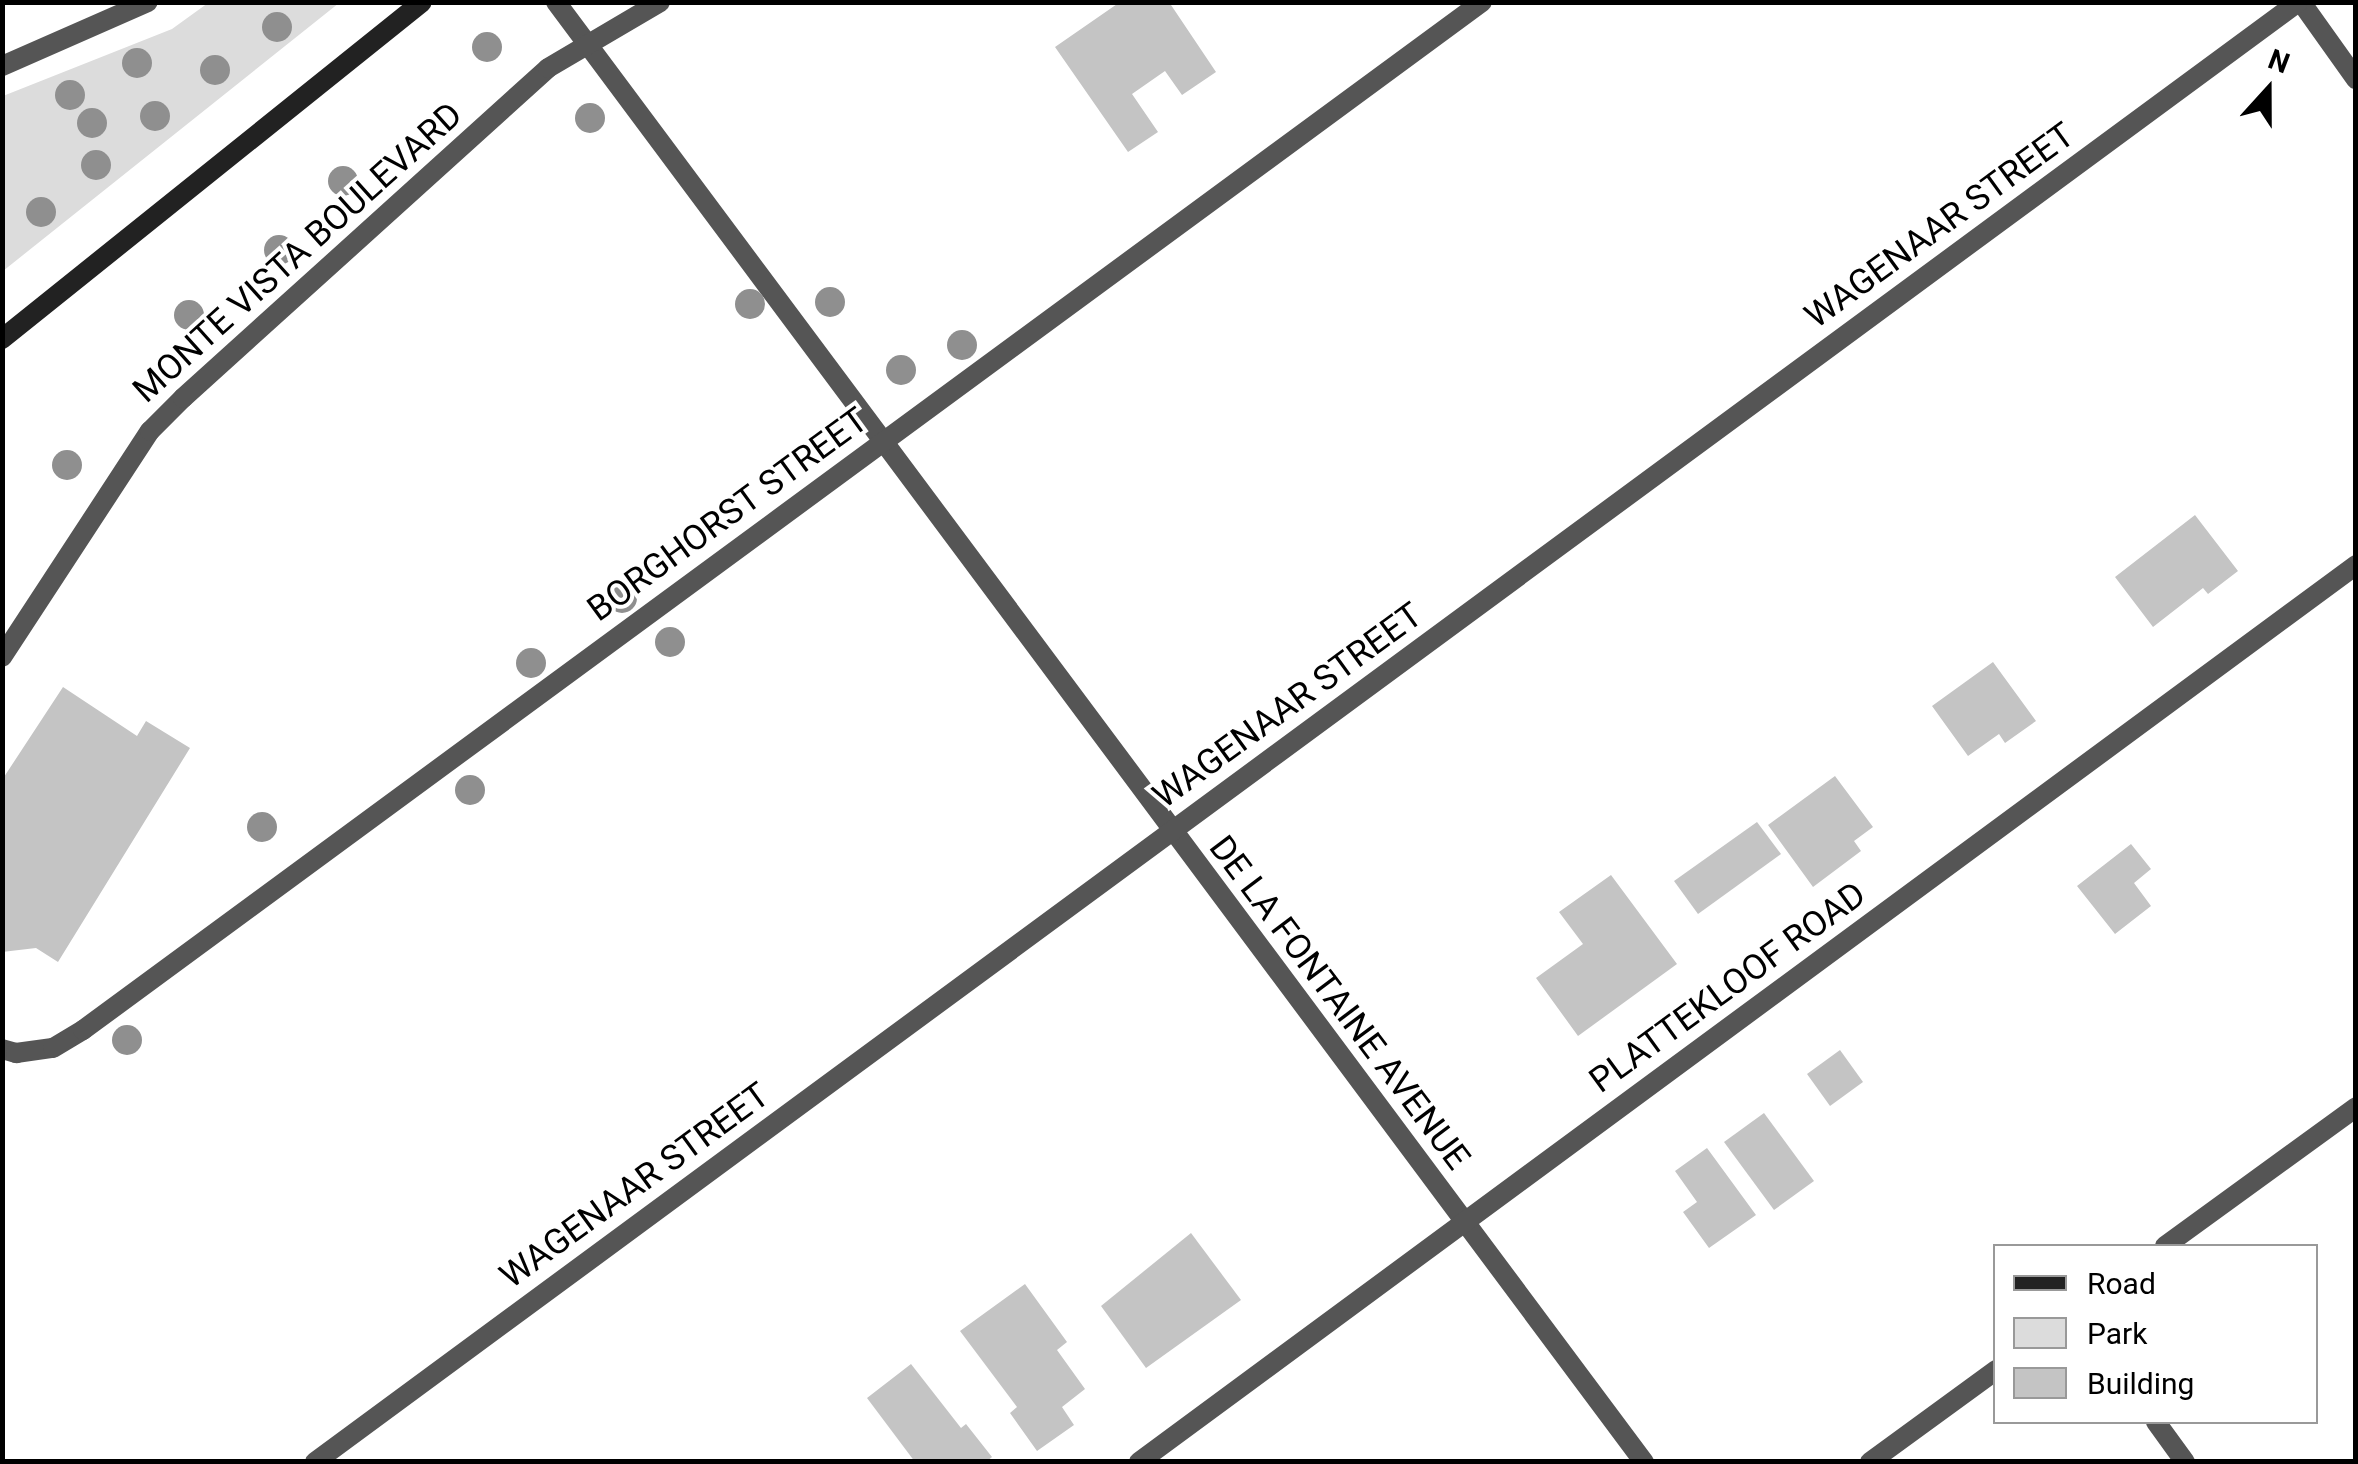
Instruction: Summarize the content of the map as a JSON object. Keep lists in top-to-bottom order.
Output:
{
  "streets": {
    "street": [
      "WAGENAAR STREET",
      "MONTE VISTA BOULEVARD",
      "BORGHORST STREET",
      "PLATTEKLOOF ROAD",
      "DE LA FONTAINE AVENUE"
    ]
  },
  "crossings": [
    ["WAGENAAR STREET", "DE LA FONTAINE AVENUE"],
    ["MONTE VISTA BOULEVARD", "DE LA FONTAINE AVENUE"],
    ["BORGHORST STREET", "DE LA FONTAINE AVENUE"],
    ["PLATTEKLOOF ROAD", "DE LA FONTAINE AVENUE"]
  ],
  "legend": ["Road", "Park", "Building"],
  "north": "top"
}
